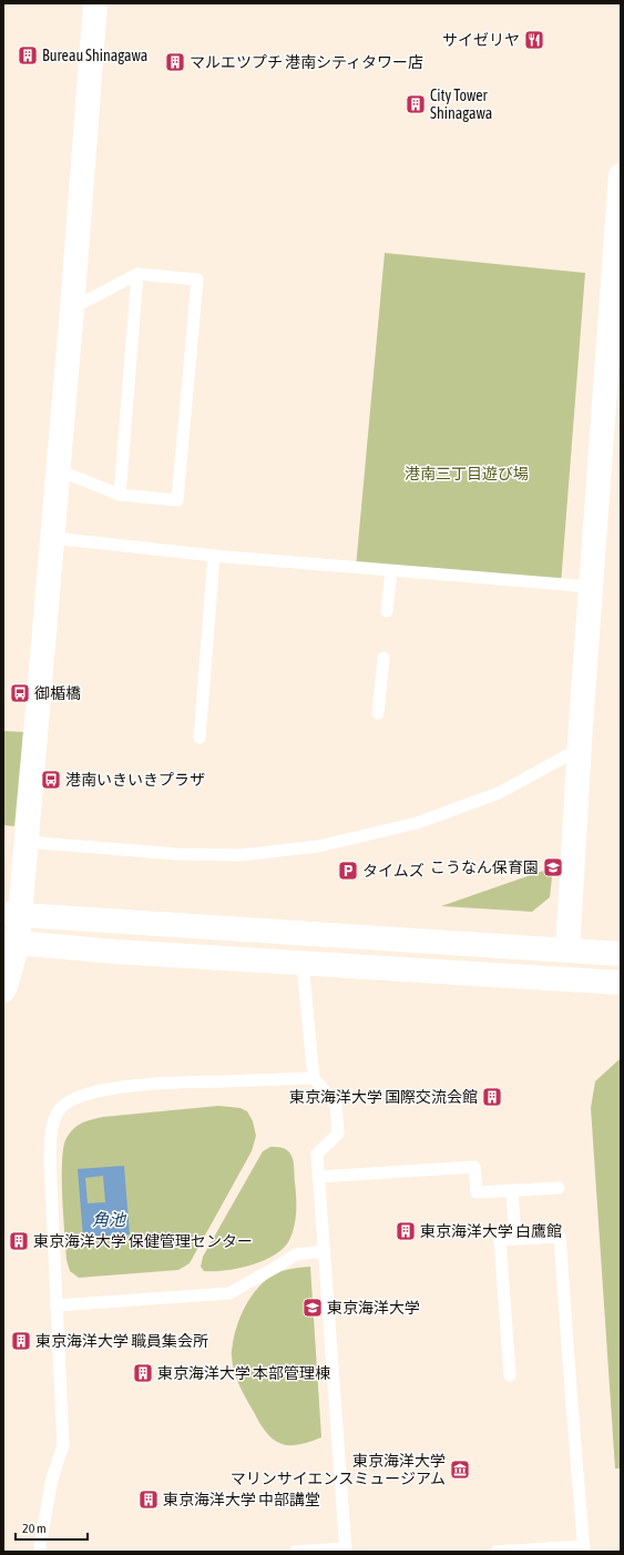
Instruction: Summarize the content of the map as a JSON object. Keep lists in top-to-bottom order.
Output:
{
  "water": ["角池"],
  "parks": ["港南三丁目遊び場"],
  "places": {
    "restaurant": ["サイゼリヤ"],
    "building": [
      "Bureau Shinagawa",
      "マルエツプチ 港南シティタワー店",
      "City Tower Shinagawa",
      "東京海洋大学 国際交流会館",
      "東京海洋大学 白鷹館",
      "東京海洋大学 保健管理センター",
      "東京海洋大学 職員集会所",
      "東京海洋大学 本部管理棟",
      "東京海洋大学 中部講堂"
    ],
    "bus stop": ["御楯橋", "港南いきいきプラザ"],
    "school or university": ["こうなん保育園", "東京海洋大学"],
    "parking": ["タイムズ"],
    "museum": ["東京海洋大学 マリンサイエンスミュージアム"]
  },
  "scale_bar": "20 m"
}
